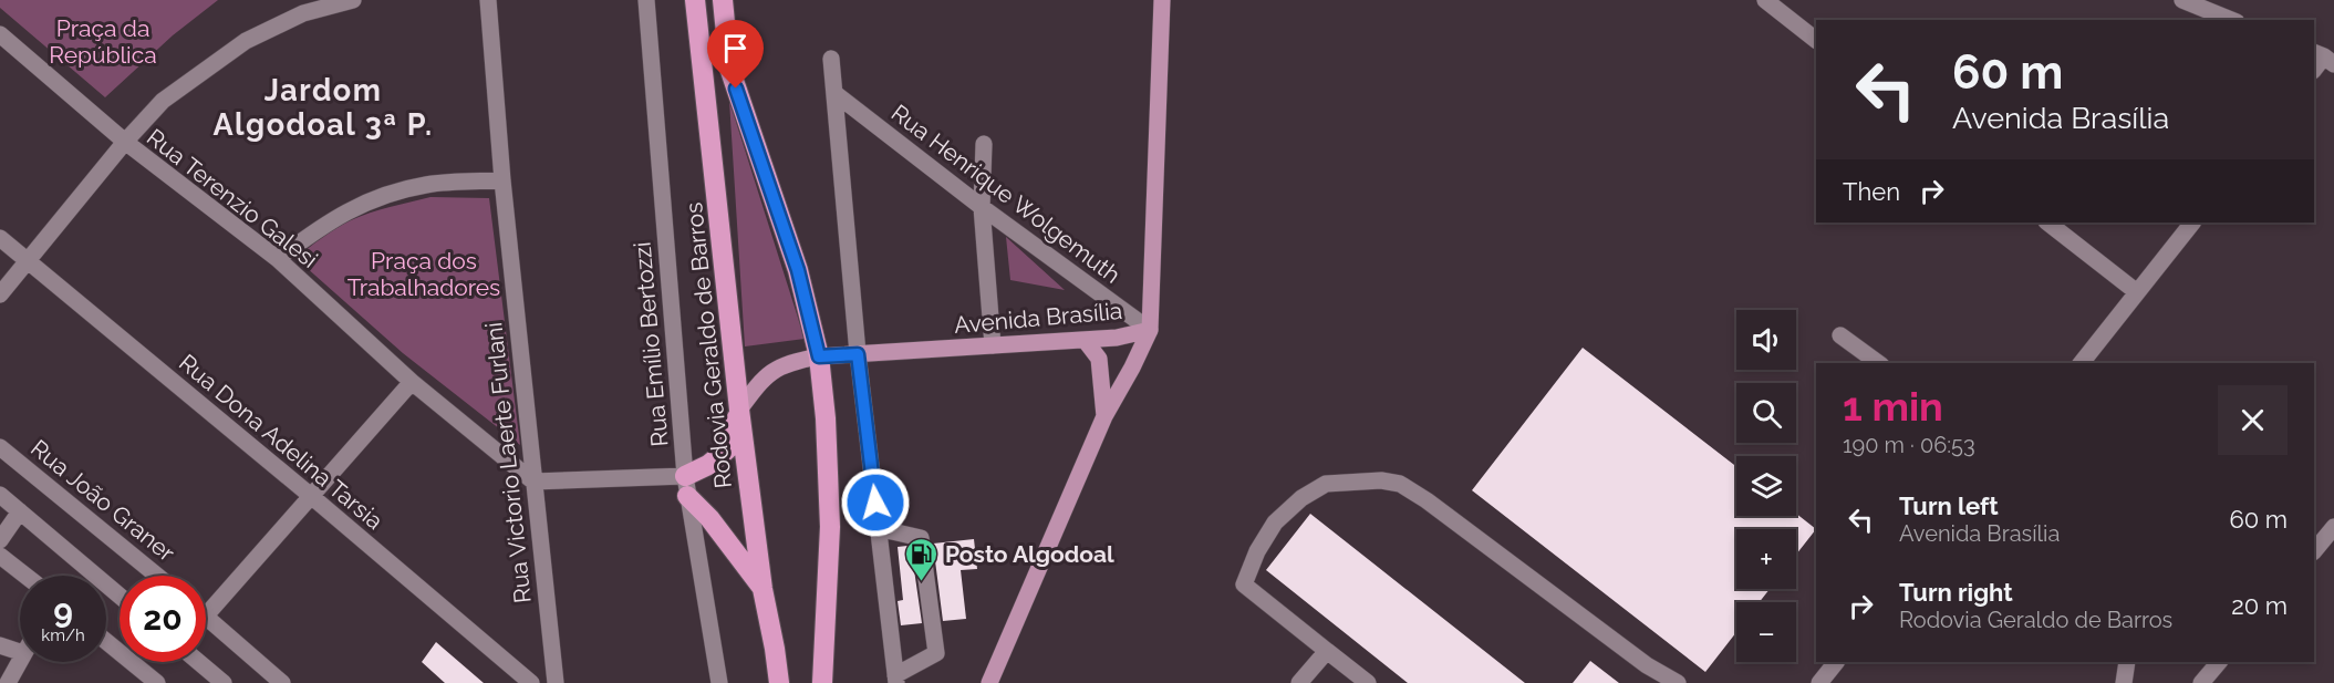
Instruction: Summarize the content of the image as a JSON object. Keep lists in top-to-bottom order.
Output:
{
  "streets": {
    "highway": ["Rodovia Geraldo de Barros"],
    "main road": ["Avenida Brasília"],
    "street": [
      "Rua Henrique Wolgemuth",
      "Rua Terenzio Galesi",
      "Rua Emílio Bertozzi",
      "Rua Dona Adelina Tarsia",
      "Rua Victorio Laerte Furlani",
      "Rua João Graner"
    ]
  },
  "crossings": [
    ["Rua Henrique Wolgemuth", "Avenida Brasília"],
    ["Rua Terenzio Galesi", "Rua Victorio Laerte Furlani"],
    ["Avenida Brasília", "Rodovia Geraldo de Barros"]
  ],
  "districts": ["Jardom Algodoal 3ª P."],
  "parks": ["Praça da República", "Praça dos Trabalhadores"],
  "places": {
    "fuel station": ["Posto Algodoal"]
  },
  "page": {
    "turn": ["60 m", "Avenida Brasília"],
    "then": "Then",
    "map_buttons": ["+", "−"],
    "heading": ["1 min", "190 m · 06:53"],
    "list": [
      {
        "name": "Turn left",
        "note": "Avenida Brasília",
        "value": "60 m"
      },
      {
        "name": "Turn right",
        "note": "Rodovia Geraldo de Barros",
        "value": "20 m"
      }
    ],
    "speed": "9 km/h",
    "limit": "20"
  }
}
